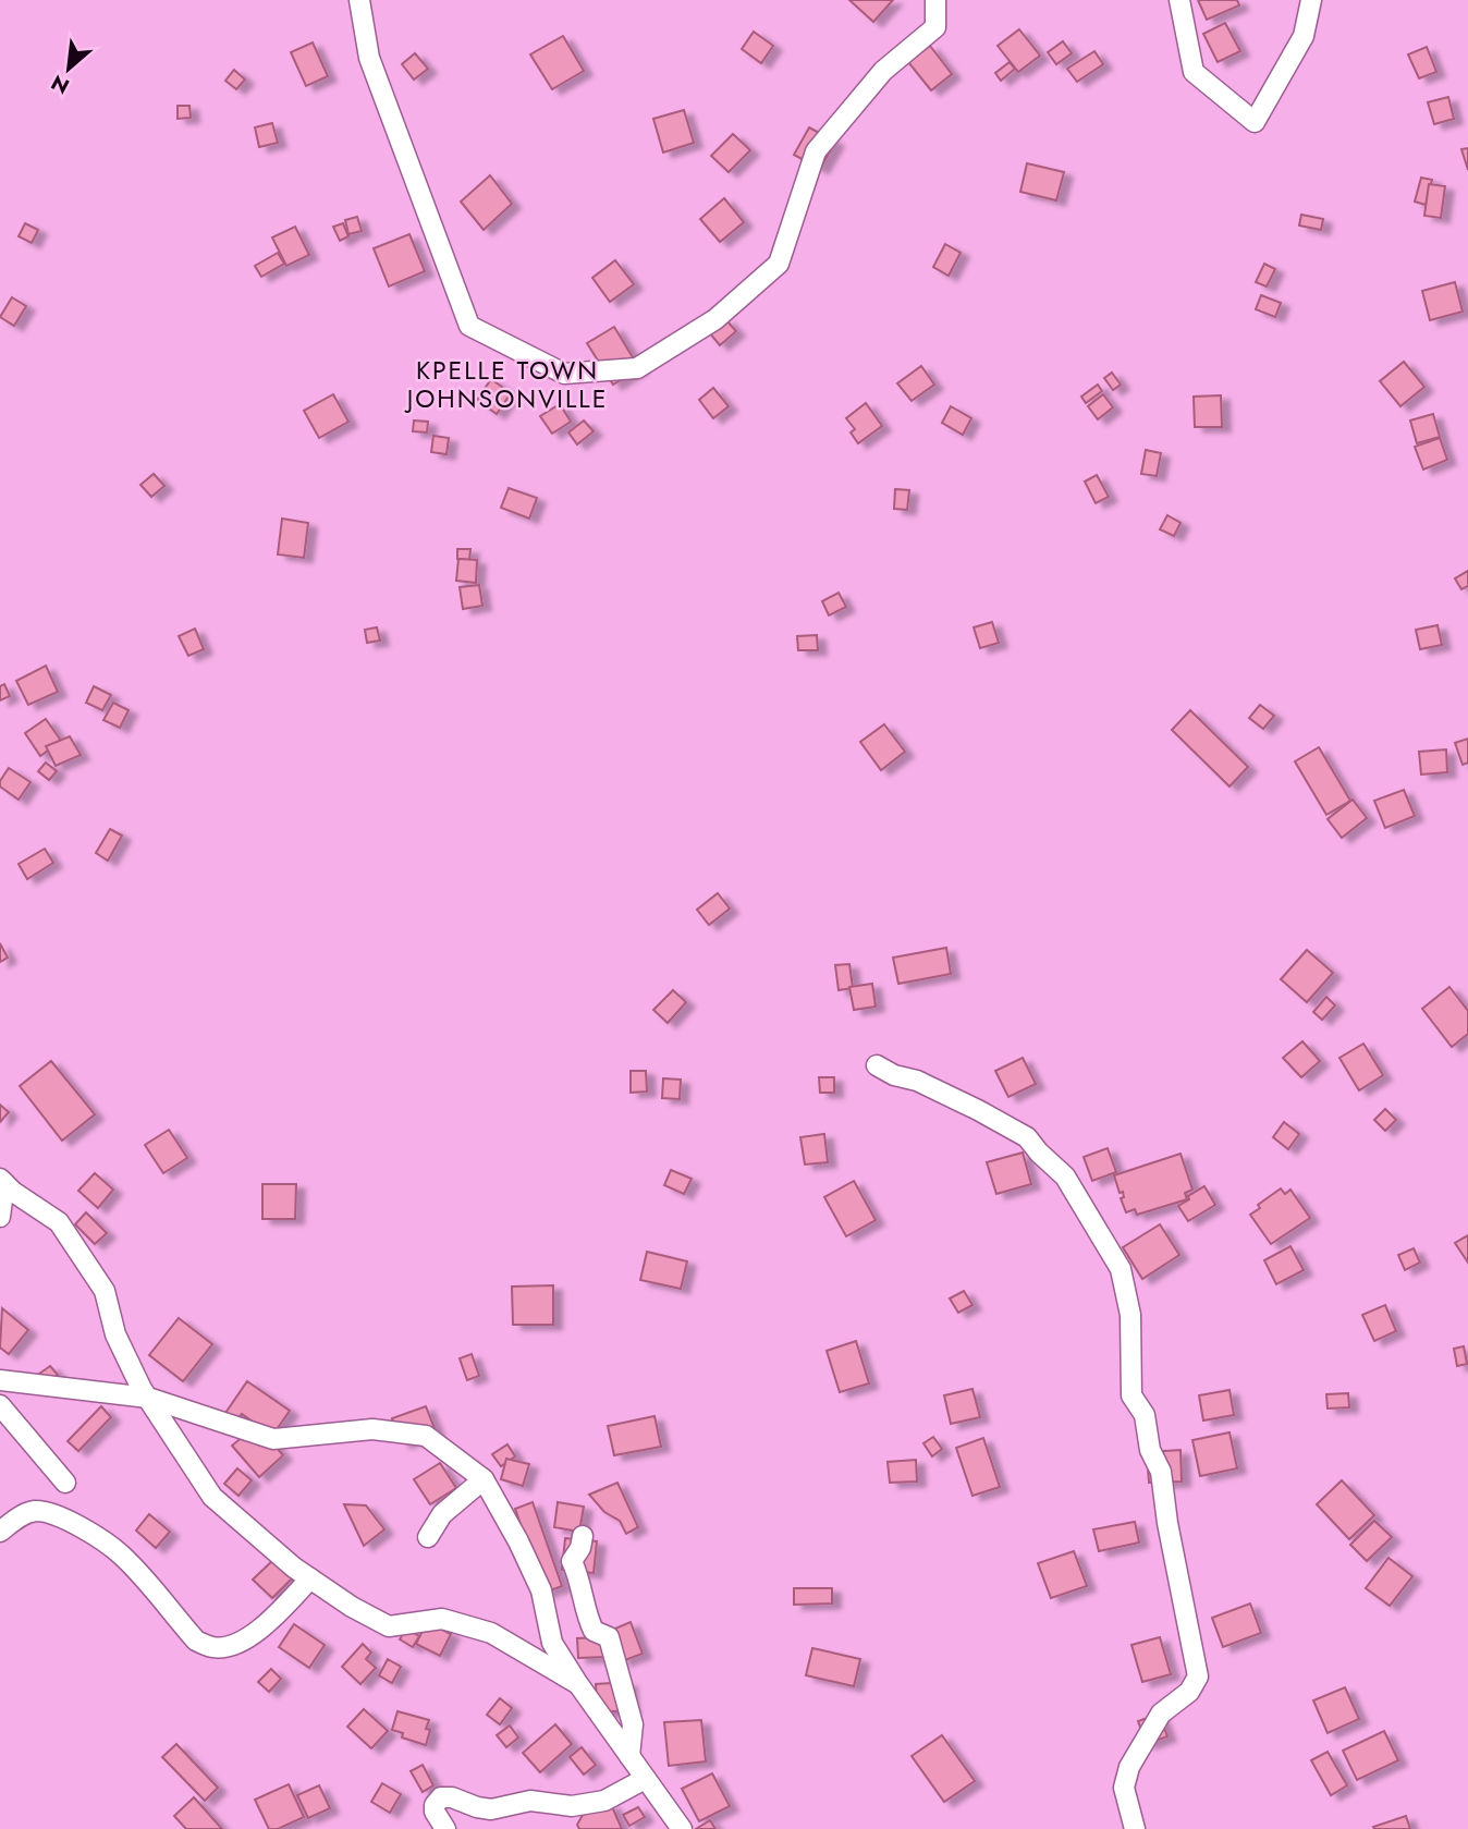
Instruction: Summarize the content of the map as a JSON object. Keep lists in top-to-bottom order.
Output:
{
  "districts": ["KPELLE TOWN JOHNSONVILLE"],
  "north": "bottom left"
}
